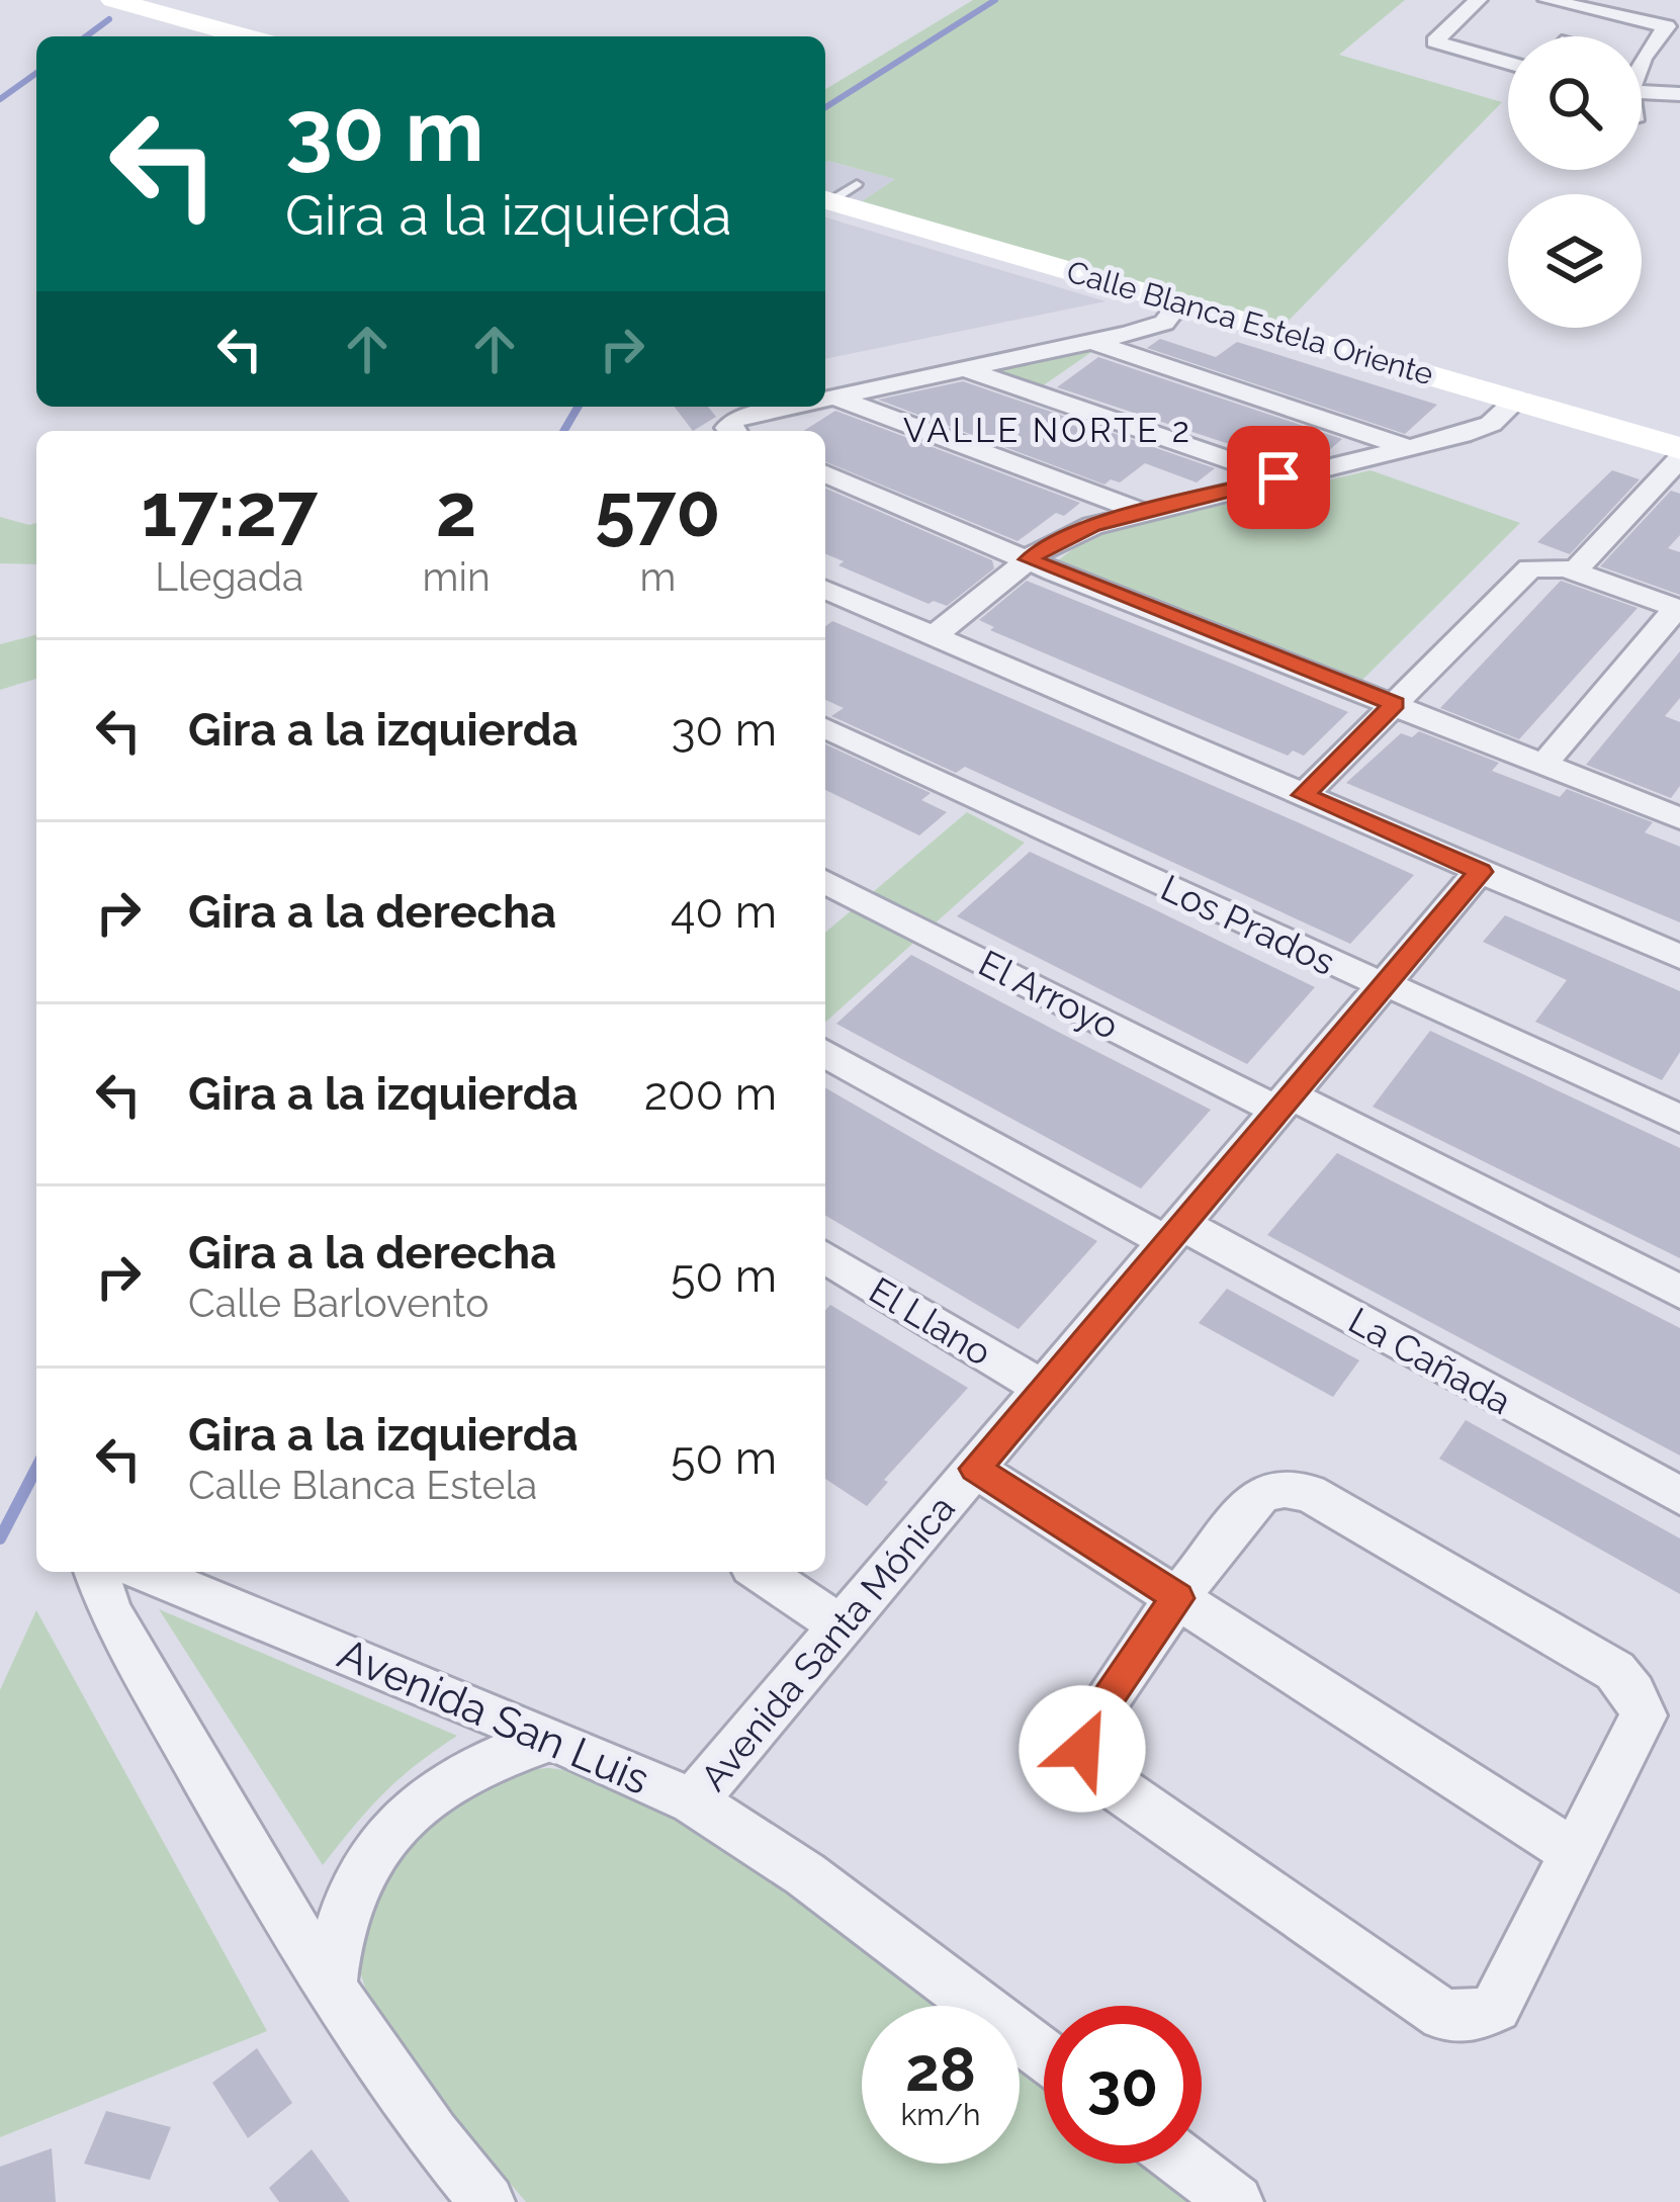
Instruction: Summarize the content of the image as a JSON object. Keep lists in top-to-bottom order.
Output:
{
  "streets": {
    "street": [
      "Calle Blanca Estela Oriente",
      "Los Prados",
      "El Arroyo",
      "El Llano",
      "La Cañada",
      "Avenida Santa Mónica",
      "Avenida San Luis"
    ]
  },
  "crossings": [
    ["Los Prados", "Avenida Santa Mónica"],
    ["El Arroyo", "Avenida Santa Mónica"],
    ["El Llano", "Avenida Santa Mónica"],
    ["La Cañada", "Avenida Santa Mónica"],
    ["Avenida Santa Mónica", "Avenida San Luis"]
  ],
  "districts": ["VALLE NORTE 2"],
  "page": {
    "turn": ["30 m", "Gira a la izquierda"],
    "eta": [
      "17:27",
      "Llegada",
      "2",
      "min",
      "570",
      "m"
    ],
    "list": [
      {
        "name": "Gira a la izquierda",
        "value": "30 m"
      },
      {
        "name": "Gira a la derecha",
        "value": "40 m"
      },
      {
        "name": "Gira a la izquierda",
        "value": "200 m"
      },
      {
        "name": "Gira a la derecha",
        "note": "Calle Barlovento",
        "value": "50 m"
      },
      {
        "name": "Gira a la izquierda",
        "note": "Calle Blanca Estela",
        "value": "50 m"
      }
    ],
    "speed": "28 km/h",
    "limit": "30"
  }
}
